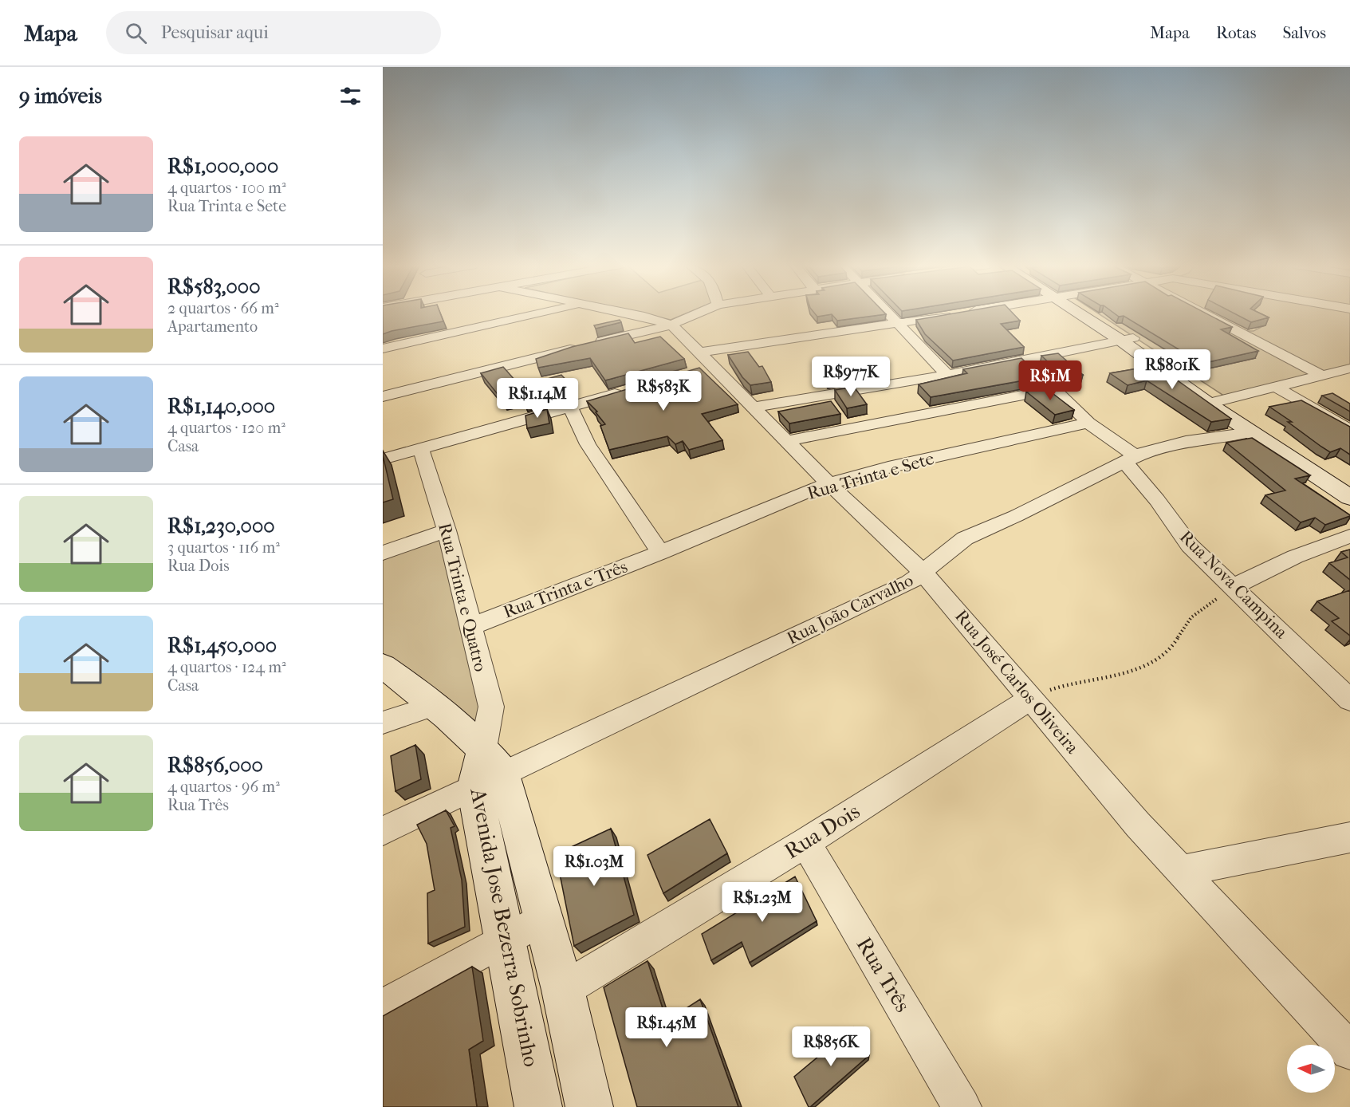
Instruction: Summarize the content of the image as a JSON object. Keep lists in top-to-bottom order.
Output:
{
  "streets": {
    "main road": ["Avenida Jose Bezerra Sobrinho"],
    "street": [
      "Rua Trinta e Sete",
      "Rua Nova Campina",
      "Rua Trinta e Três",
      "Rua Trinta e Quatro",
      "Rua João Carvalho",
      "Rua José Carlos Oliveira",
      "Rua Dois",
      "Rua Três"
    ]
  },
  "crossings": [
    ["Rua Trinta e Sete", "Rua Trinta e Três"],
    ["Rua Trinta e Sete", "Rua José Carlos Oliveira"],
    ["Rua Nova Campina", "Rua João Carvalho"],
    ["Rua Trinta e Três", "Rua Trinta e Quatro"],
    ["Rua Trinta e Quatro", "Rua João Carvalho"],
    ["Rua Trinta e Quatro", "Avenida Jose Bezerra Sobrinho"],
    ["Rua João Carvalho", "Rua José Carlos Oliveira"],
    ["Rua João Carvalho", "Avenida Jose Bezerra Sobrinho"],
    ["Rua José Carlos Oliveira", "Rua Dois"],
    ["Rua Dois", "Avenida Jose Bezerra Sobrinho"],
    ["Rua Dois", "Rua Três"]
  ],
  "north": "left",
  "page": {
    "header": "Mapa",
    "search": "Pesquisar aqui",
    "nav": ["Mapa", "Rotas", "Salvos"],
    "heading": "9 imóveis",
    "list": [
      {
        "name": "R$1,000,000",
        "note": "4 quartos · 100 m² · Rua Trinta e Sete"
      },
      {
        "name": "R$583,000",
        "note": "2 quartos · 66 m² · Apartamento"
      },
      {
        "name": "R$1,140,000",
        "note": "4 quartos · 120 m² · Casa"
      },
      {
        "name": "R$1,230,000",
        "note": "3 quartos · 116 m² · Rua Dois"
      },
      {
        "name": "R$1,450,000",
        "note": "4 quartos · 124 m² · Casa"
      },
      {
        "name": "R$856,000",
        "note": "4 quartos · 96 m² · Rua Três"
      }
    ],
    "price": [
      "R$801K",
      "R$977K",
      "R$1M",
      "R$583K",
      "R$1.14M",
      "R$1.03M",
      "R$1.23M",
      "R$1.45M",
      "R$856K"
    ]
  }
}
